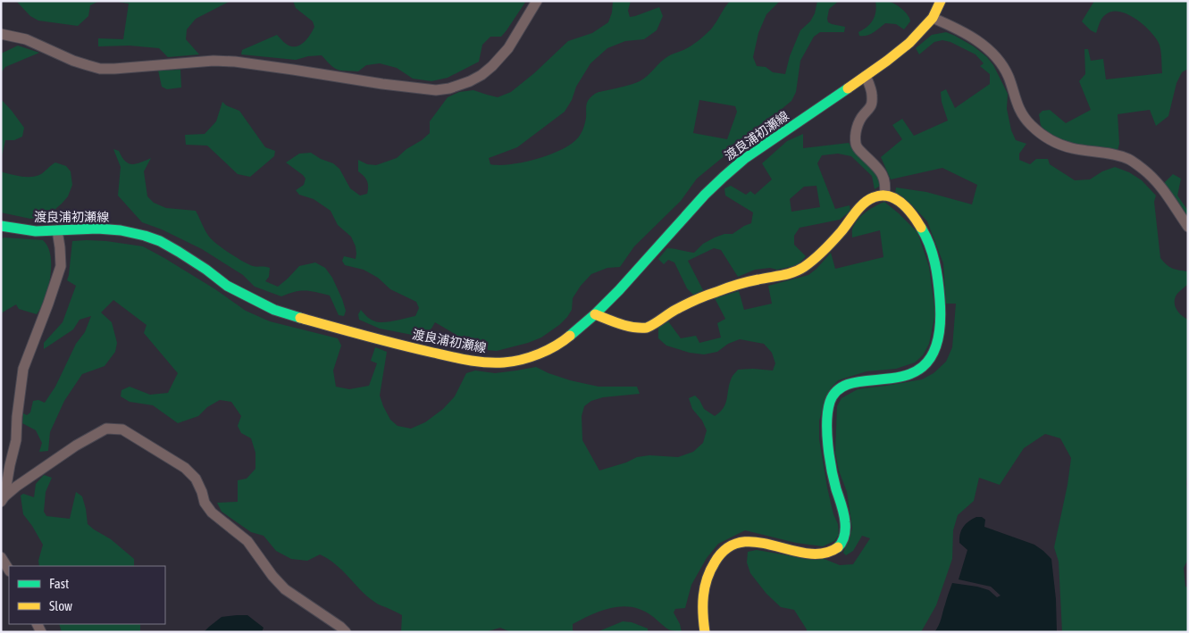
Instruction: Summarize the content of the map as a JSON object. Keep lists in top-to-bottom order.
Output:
{
  "streets": {
    "main road": ["渡良浦初瀬線"]
  },
  "legend": ["Fast", "Slow"]
}
